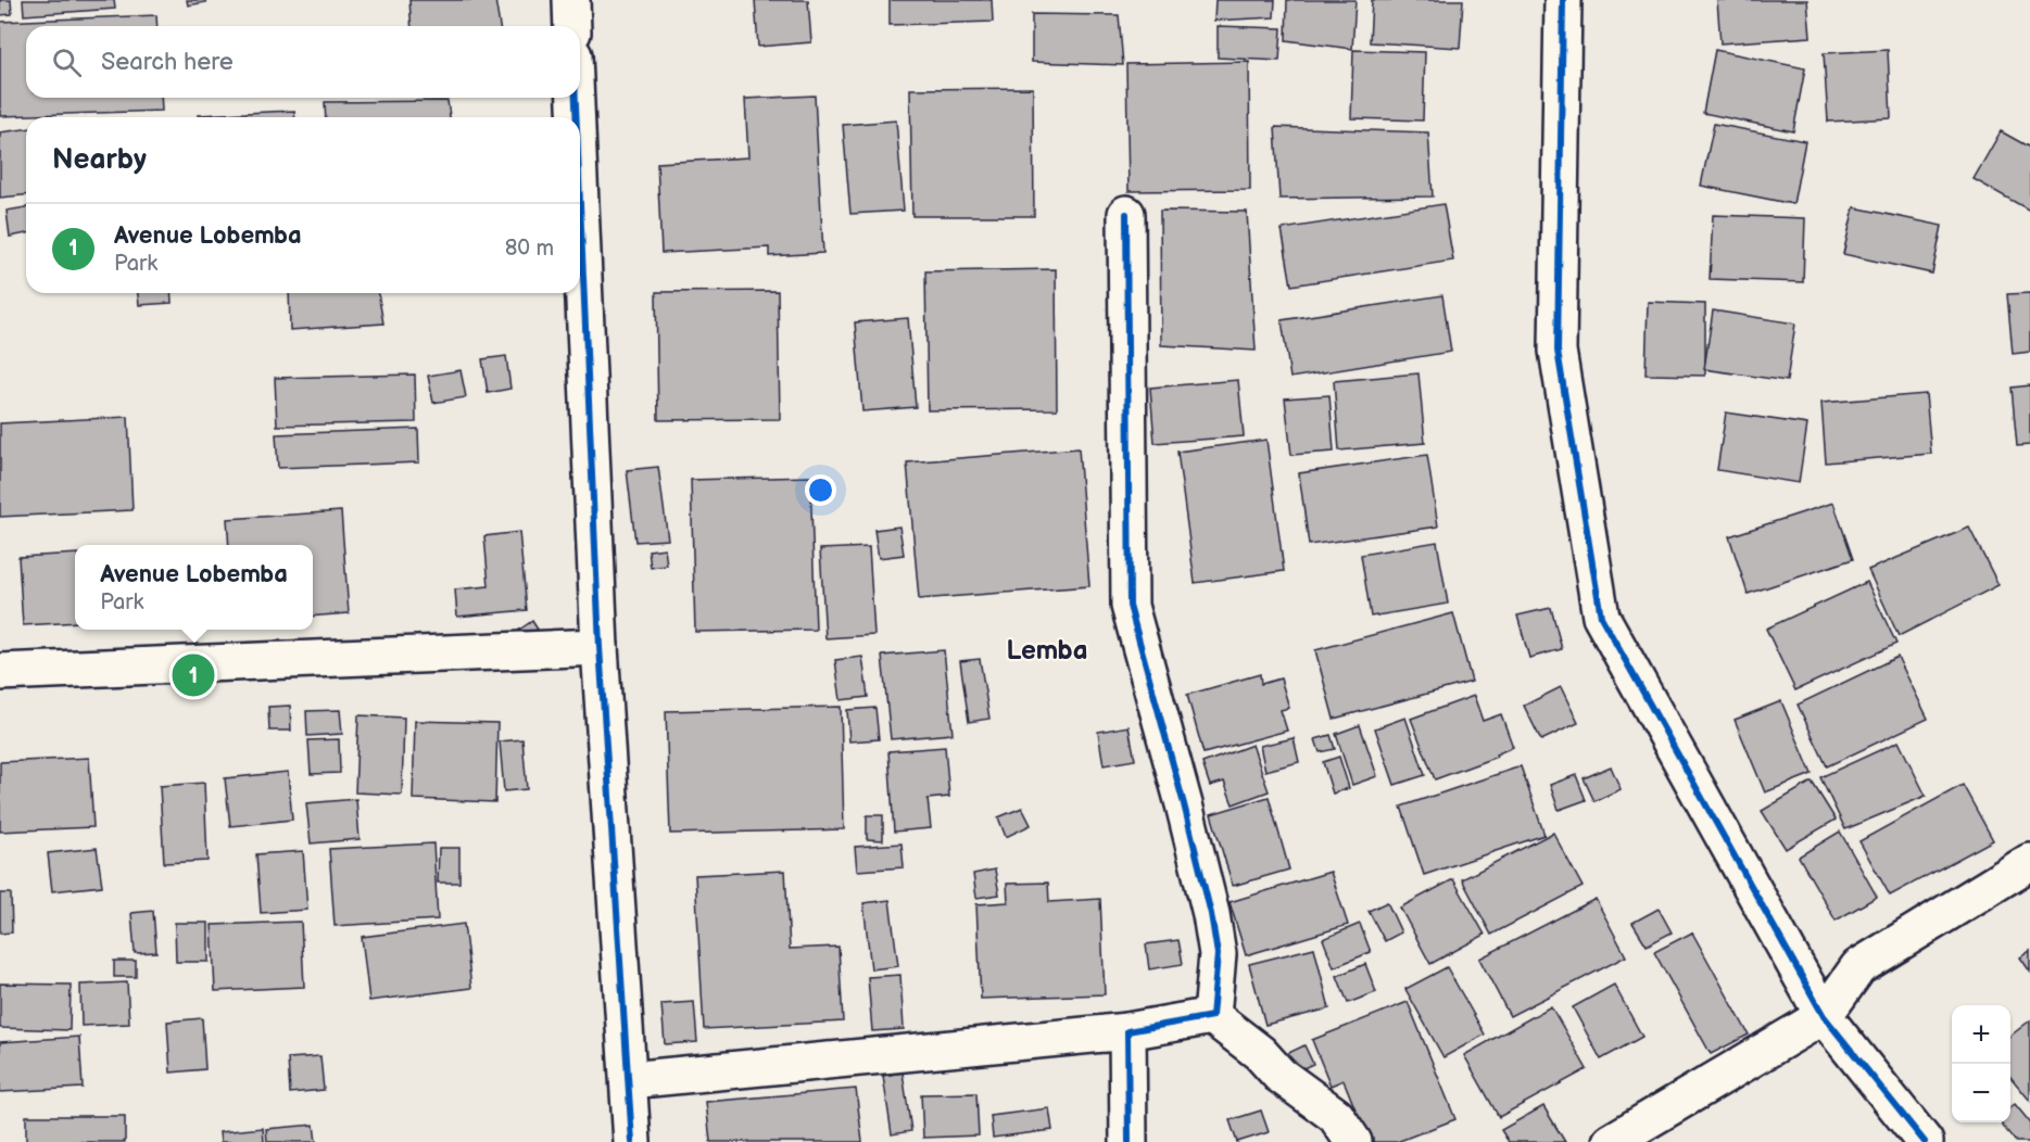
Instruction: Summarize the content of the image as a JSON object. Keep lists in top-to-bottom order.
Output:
{
  "districts": ["Lemba"],
  "page": {
    "search": "Search here",
    "heading": "Nearby",
    "list": [
      {
        "mark": "1",
        "name": "Avenue Lobemba",
        "note": "Park",
        "value": "80 m"
      }
    ],
    "popup": ["Avenue Lobemba", "Park"],
    "pins": "1",
    "map_buttons": ["+", "−"]
  }
}
